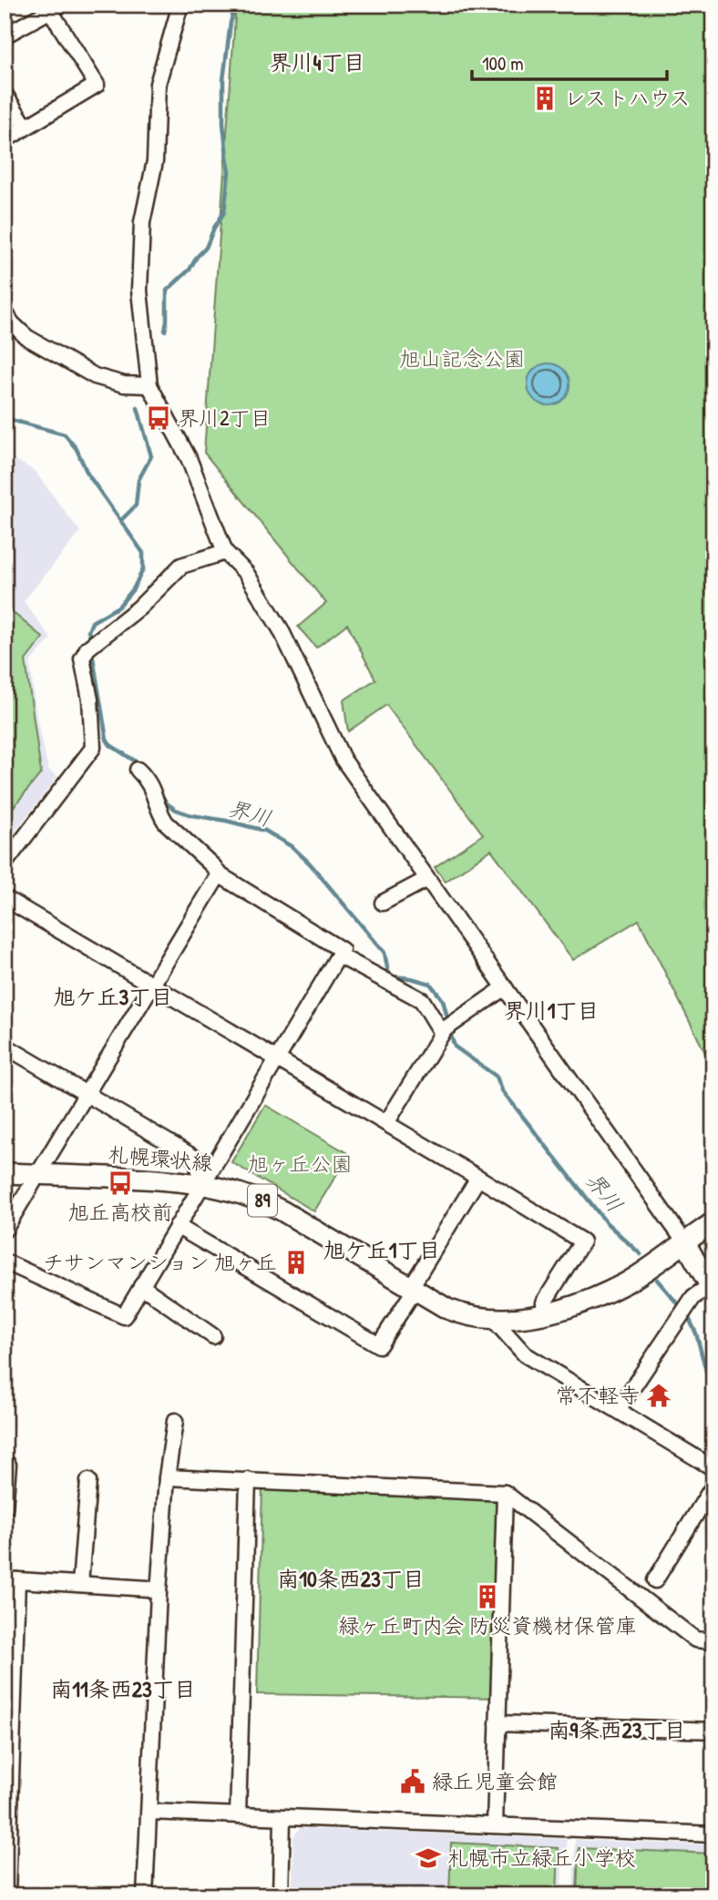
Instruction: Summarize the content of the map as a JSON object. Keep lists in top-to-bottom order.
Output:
{
  "streets": {
    "main road": ["札幌環状線", "89"]
  },
  "districts": [
    "界川4丁目",
    "旭ケ丘3丁目",
    "界川1丁目",
    "旭ケ丘1丁目",
    "南10条西23丁目",
    "南11条西23丁目",
    "南9条西23丁目"
  ],
  "water": ["界川"],
  "parks": ["旭山記念公園", "旭ヶ丘公園"],
  "places": {
    "building": ["レストハウス", "チサンマンション 旭ヶ丘", "緑ヶ丘町内会 防災資機材保管庫"],
    "bus stop": ["界川2丁目", "旭丘高校前"],
    "temple": ["常不軽寺"],
    "public building": ["緑丘児童会館"],
    "school or university": ["札幌市立緑丘小学校"]
  },
  "scale_bar": "100 m"
}
